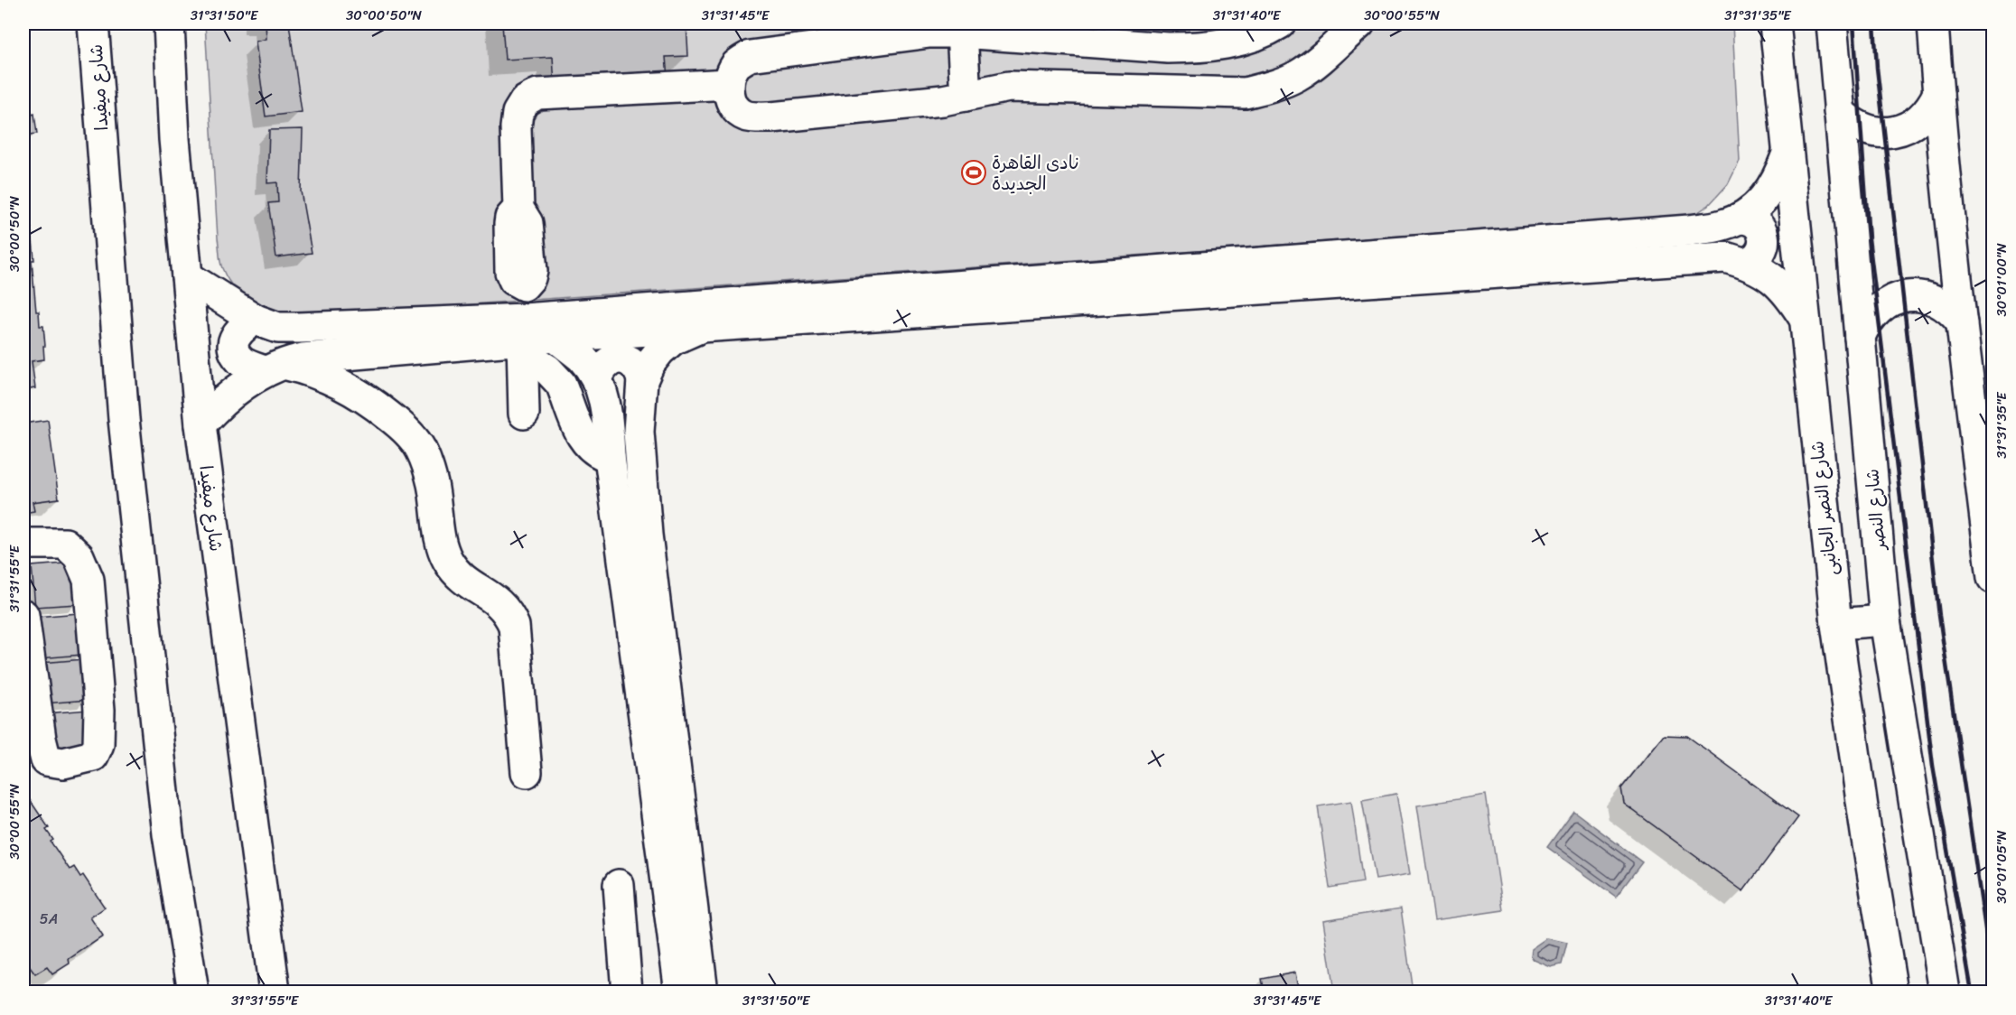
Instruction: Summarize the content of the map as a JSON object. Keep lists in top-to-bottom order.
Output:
{
  "streets": {
    "street": ["شارع ميفيدا", "شارع النصر الجانبى", "شارع النصر"]
  },
  "places": {
    "sports": ["نادى القاهرة الجديدة"]
  },
  "house_numbers": ["5A"],
  "coordinates": [
    "31°31'50\"E",
    "30°00'50\"N",
    "31°31'45\"E",
    "31°31'40\"E",
    "30°00'55\"N",
    "31°31'35\"E",
    "30°01'00\"N",
    "31°31'55\"E",
    "30°01'05\"N"
  ]
}
